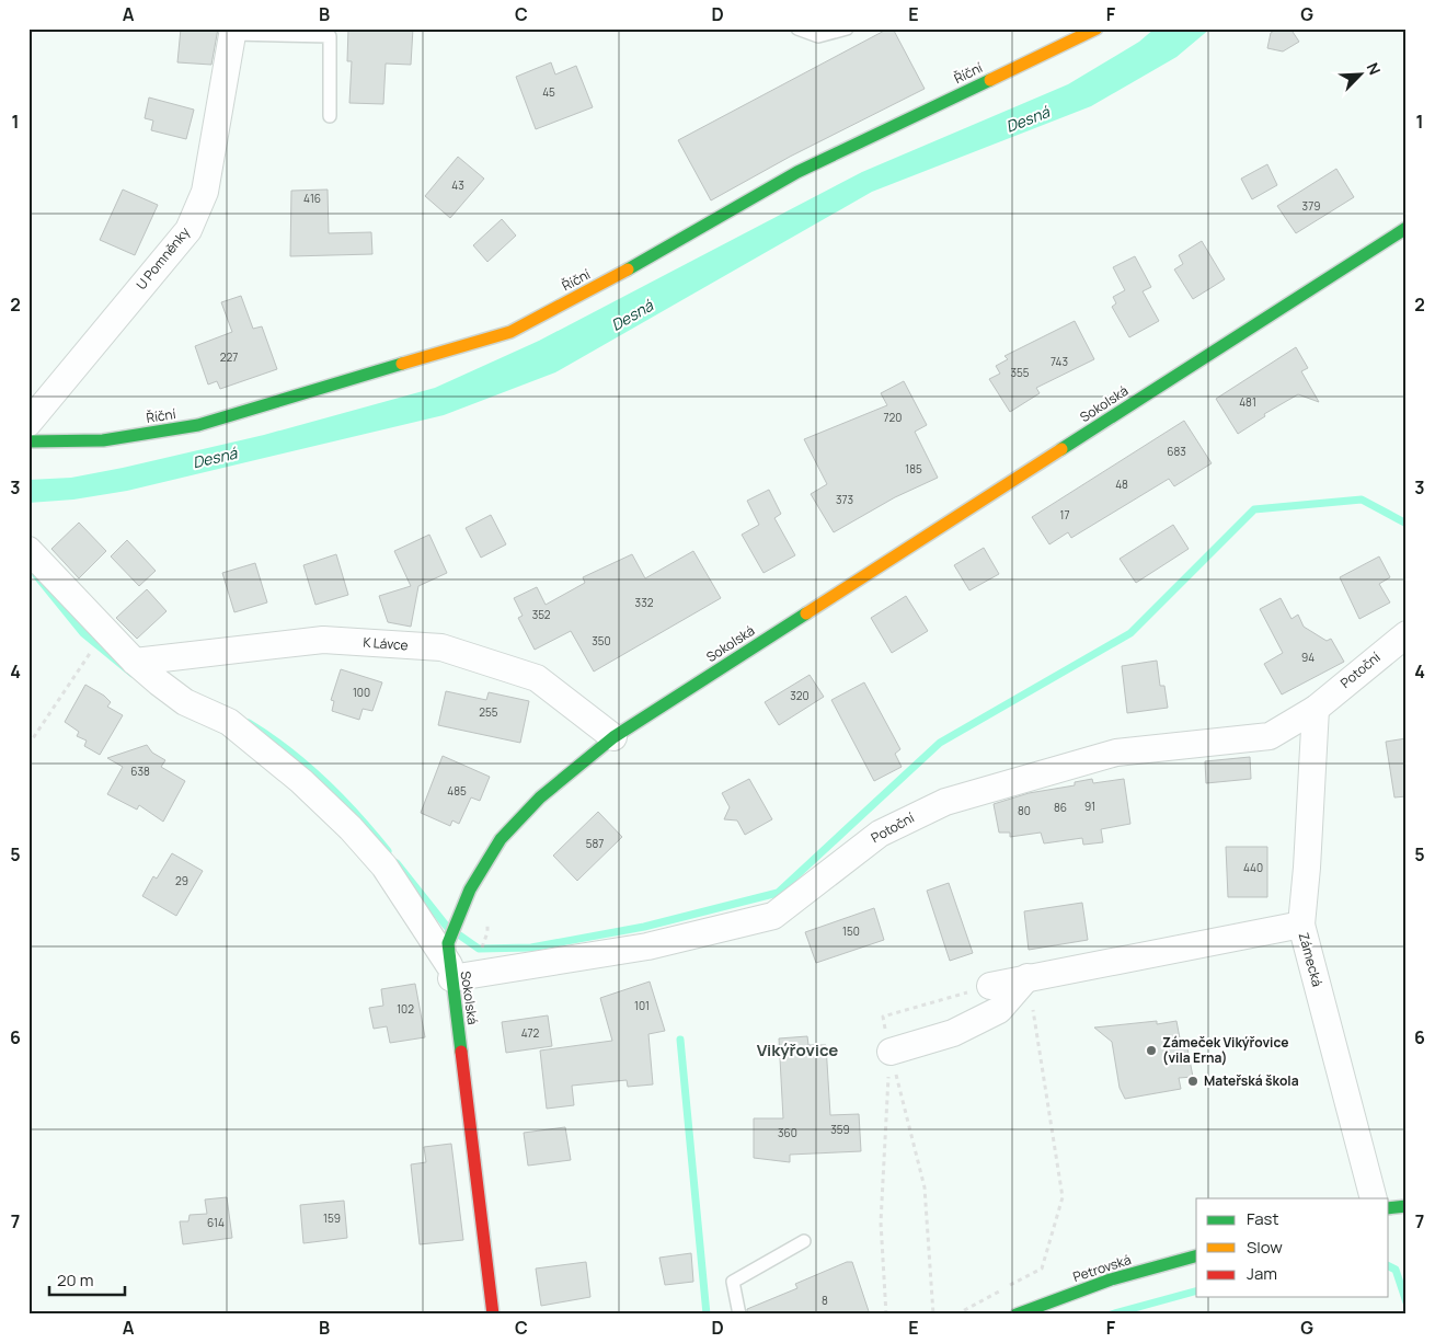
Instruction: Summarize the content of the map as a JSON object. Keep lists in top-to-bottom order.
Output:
{
  "streets": {
    "street": [
      "Říční",
      "U Pomněnky",
      "Sokolská",
      "K Lávce",
      "Potoční",
      "Zámecká",
      "Petrovská"
    ]
  },
  "crossings": [
    ["Sokolská", "K Lávce"],
    ["Sokolská", "Potoční"]
  ],
  "districts": ["Vikýřovice"],
  "water": ["Desná"],
  "places": ["Zámeček Vikýřovice (vila Erna)", "Mateřská škola"],
  "house_numbers": [
    "45",
    "43",
    "416",
    "379",
    "227",
    "743",
    "355",
    "481",
    "720",
    "683",
    "185",
    "48",
    "373",
    "17",
    "332",
    "352",
    "350",
    "94",
    "100",
    "320",
    "255",
    "638",
    "485",
    "91",
    "86",
    "80",
    "587",
    "440",
    "29",
    "150",
    "101",
    "102",
    "472",
    "359",
    "360",
    "159",
    "614",
    "8"
  ],
  "legend": ["Fast", "Slow", "Jam"],
  "scale_bar": "20 m",
  "north": "top right",
  "grid": {
    "columns": [
      "A",
      "B",
      "C",
      "D",
      "E",
      "F",
      "G"
    ],
    "rows": [
      "1",
      "2",
      "3",
      "4",
      "5",
      "6",
      "7"
    ]
  }
}
